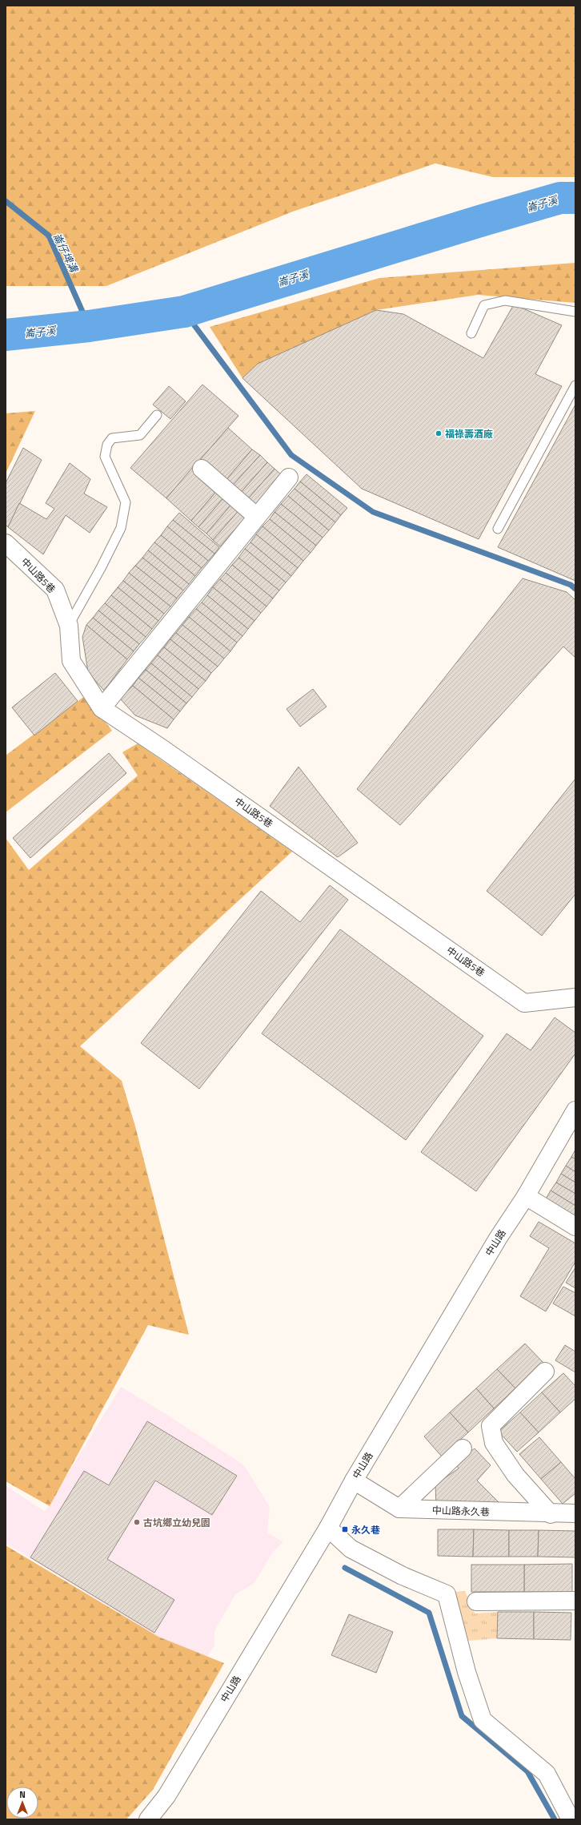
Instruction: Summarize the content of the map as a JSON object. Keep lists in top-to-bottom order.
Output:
{
  "streets": {
    "street": ["中山路5巷", "中山路", "中山路永久巷"]
  },
  "crossings": [
    ["中山路", "中山路永久巷"]
  ],
  "water": ["崙子溪", "崙仔埤溝"],
  "places": {
    "other": ["福祿壽酒廠", "古坑鄉立幼兒園"],
    "transit": ["永久巷"]
  },
  "north": "top"
}
